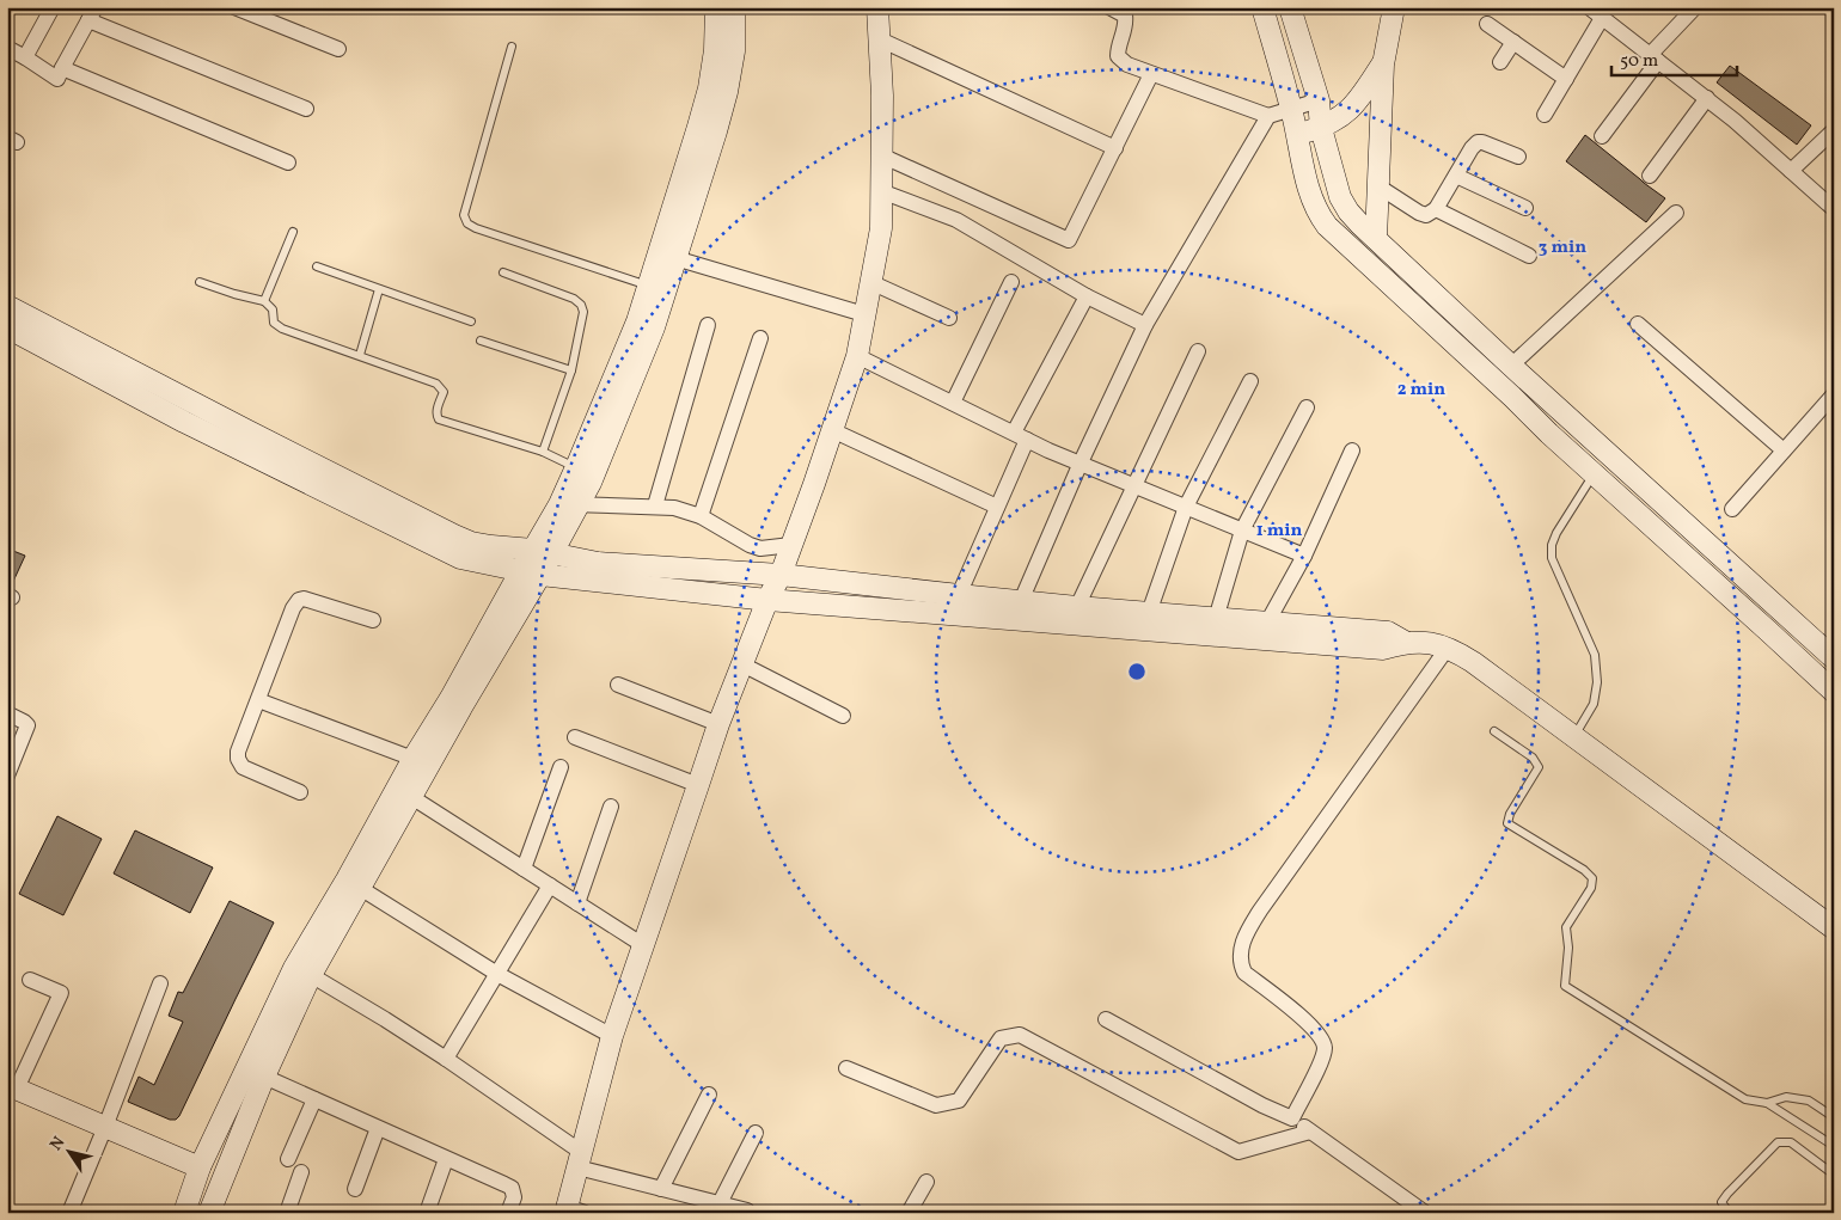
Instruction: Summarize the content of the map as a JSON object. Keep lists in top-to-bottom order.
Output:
{
  "scale_bar": "50 m",
  "north": "top left",
  "rings": ["3 min", "2 min", "1 min"]
}
